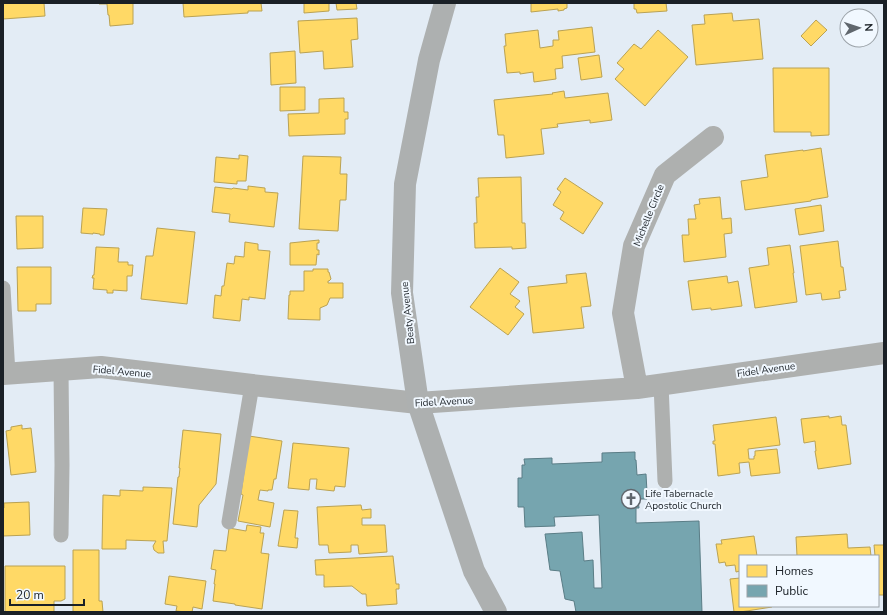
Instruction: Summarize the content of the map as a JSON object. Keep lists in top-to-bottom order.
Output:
{
  "streets": {
    "street": ["Michelle Circle", "Beaty Avenue", "Fidel Avenue"]
  },
  "crossings": [
    ["Michelle Circle", "Fidel Avenue"],
    ["Beaty Avenue", "Fidel Avenue"]
  ],
  "places": {
    "church": ["Life Tabernacle Apostolic Church"]
  },
  "legend": ["Homes", "Public"],
  "scale_bar": "20 m",
  "north": "right"
}
